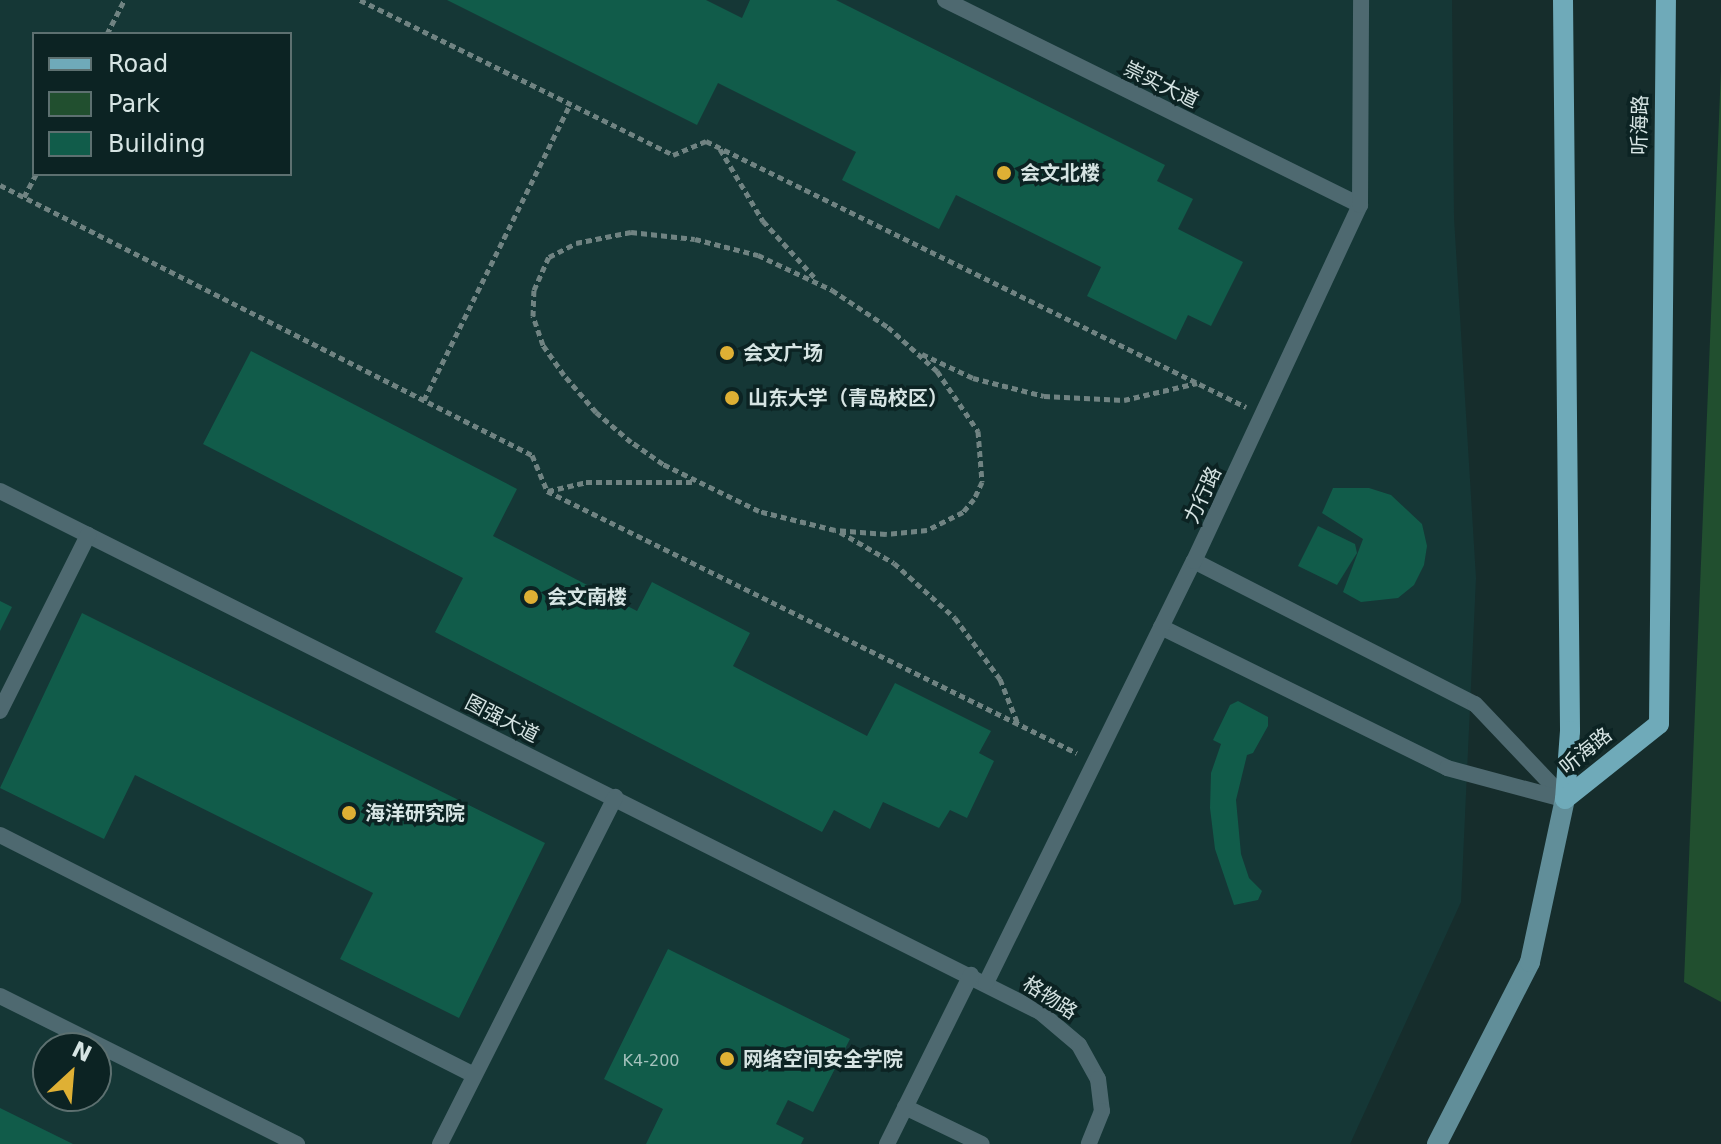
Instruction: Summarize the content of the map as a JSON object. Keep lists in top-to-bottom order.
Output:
{
  "streets": {
    "main road": ["听海路"],
    "lane": [
      "崇实大道",
      "力行路",
      "图强大道",
      "格物路"
    ]
  },
  "crossings": [
    ["崇实大道", "力行路"],
    ["力行路", "图强大道"],
    ["力行路", "格物路"],
    ["图强大道", "格物路"]
  ],
  "places": [
    "会文北楼",
    "会文广场",
    "山东大学（青岛校区）",
    "会文南楼",
    "海洋研究院",
    "网络空间安全学院"
  ],
  "house_numbers": ["K4-200"],
  "legend": ["Road", "Park", "Building"],
  "north": "top right"
}
